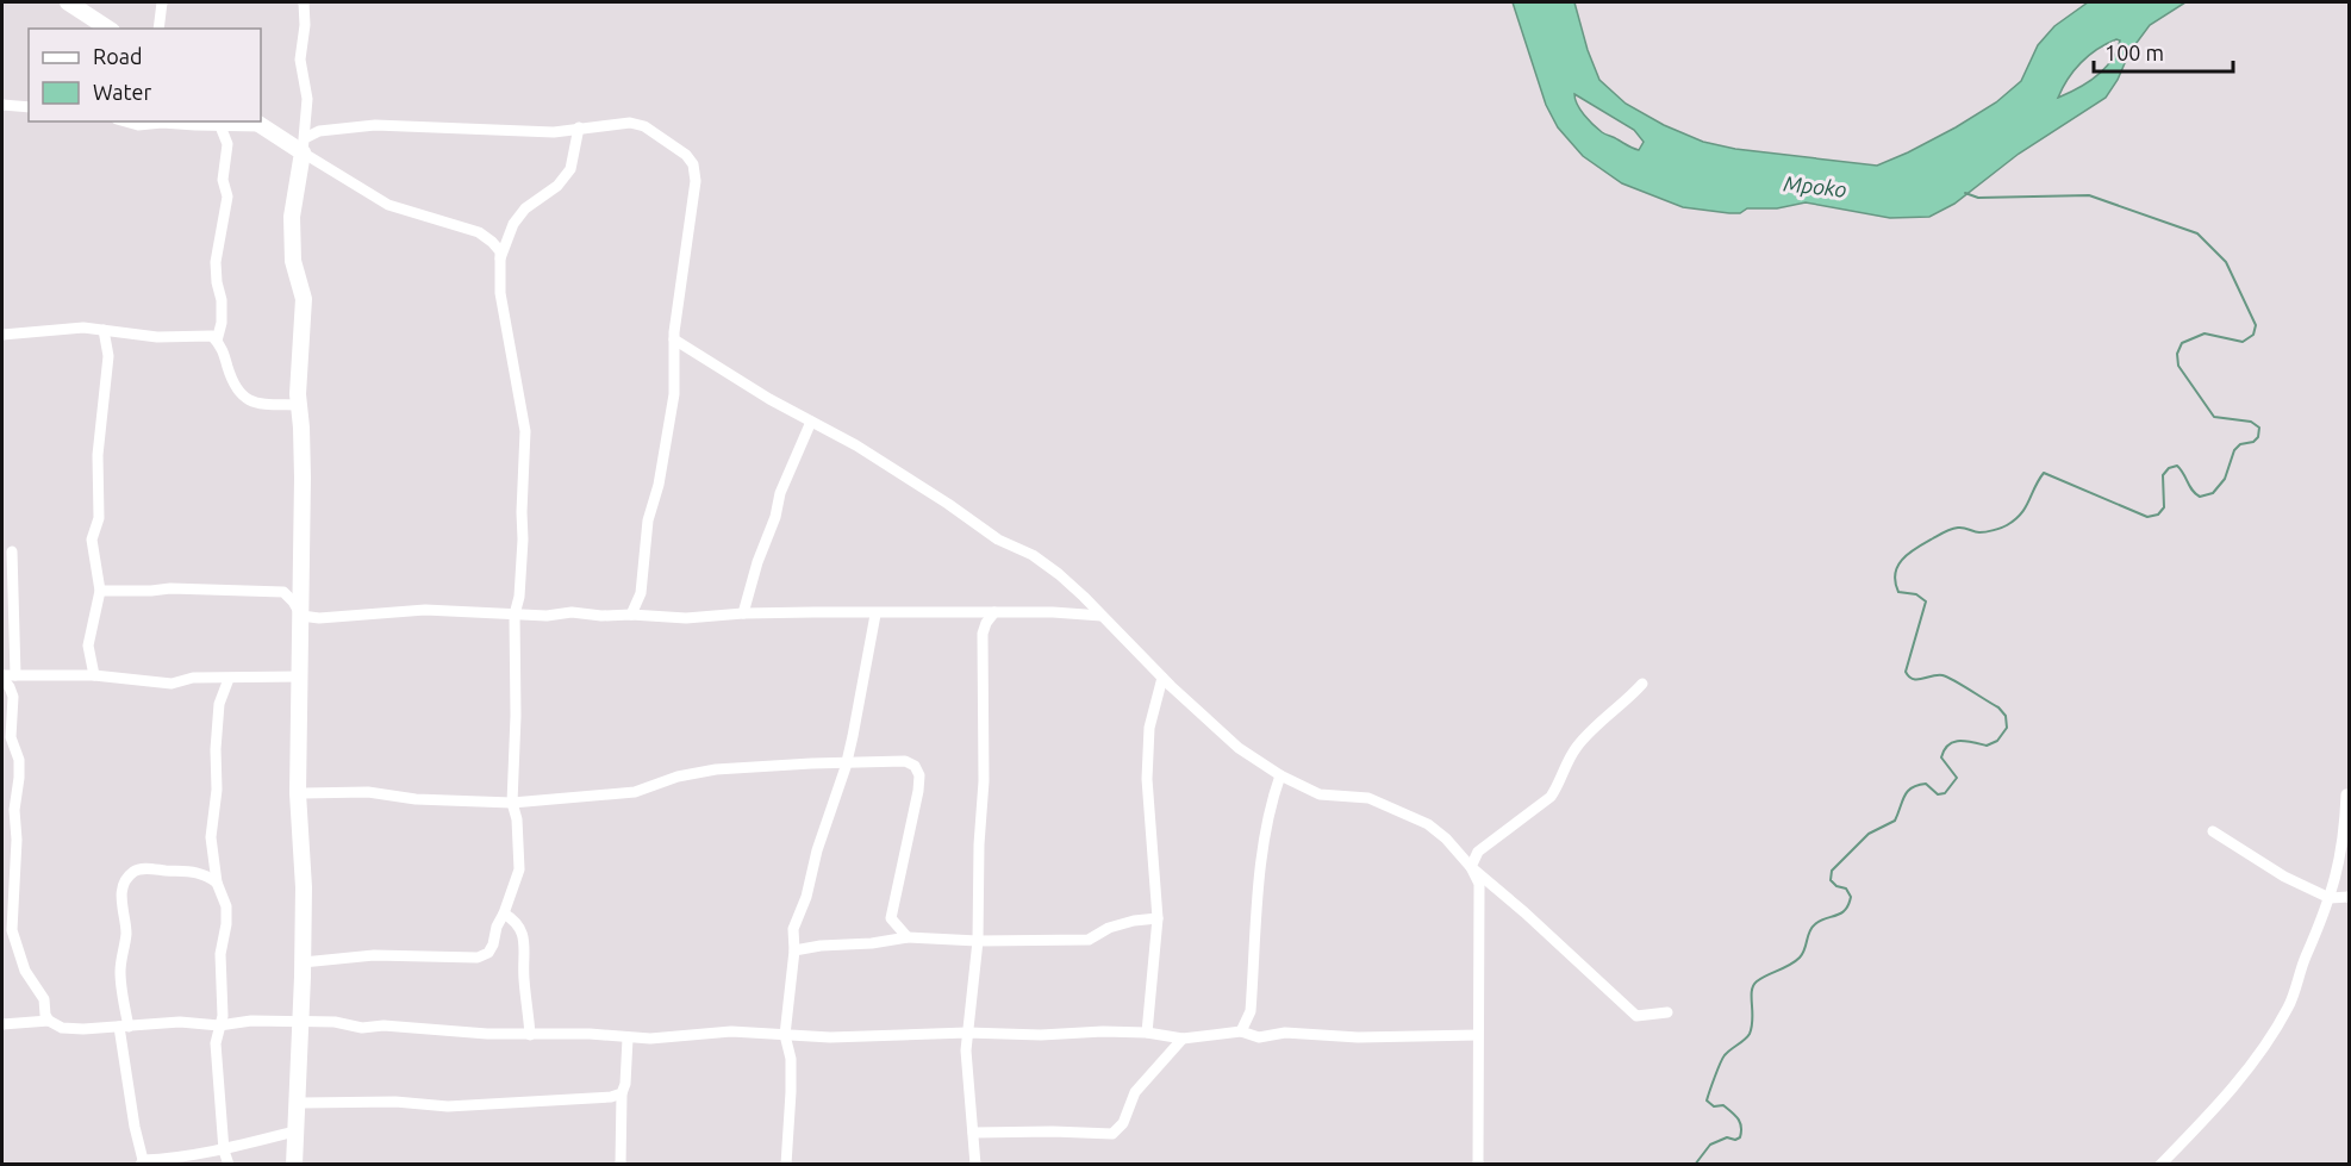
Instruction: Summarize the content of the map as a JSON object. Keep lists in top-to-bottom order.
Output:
{
  "water": ["Mpoko"],
  "legend": ["Road", "Water"],
  "scale_bar": "100 m"
}
